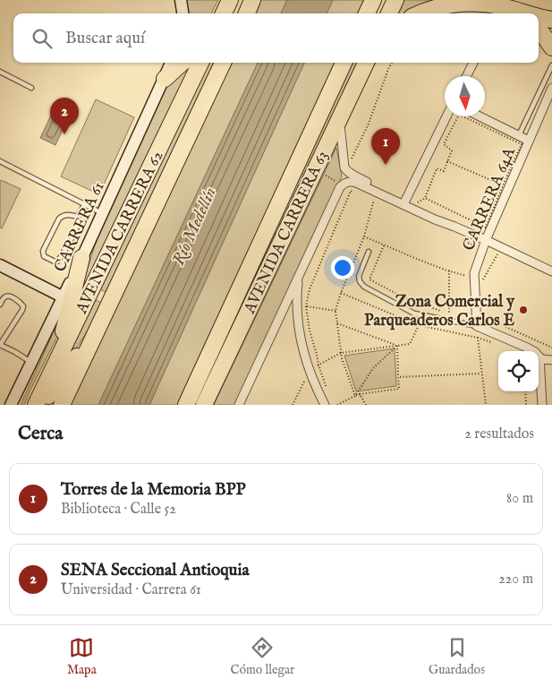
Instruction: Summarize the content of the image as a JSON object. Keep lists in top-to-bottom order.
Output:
{
  "streets": {
    "highway": ["AVENIDA CARRERA 62", "AVENIDA CARRERA 63"],
    "street": ["CARRERA 64A", "CARRERA 61"]
  },
  "water": ["Río Medellín"],
  "places": ["Zona Comercial y Parqueaderos Carlos E"],
  "north": "bottom",
  "page": {
    "search": "Buscar aquí",
    "pins": ["2", "1"],
    "heading": ["Cerca", "2 resultados"],
    "list": [
      {
        "mark": "1",
        "name": "Torres de la Memoria BPP",
        "note": "Biblioteca · Calle 52",
        "value": "80 m"
      },
      {
        "mark": "2",
        "name": "SENA Seccional Antioquia",
        "note": "Universidad · Carrera 61",
        "value": "220 m"
      }
    ],
    "nav": ["Mapa", "Cómo llegar", "Guardados"]
  }
}
